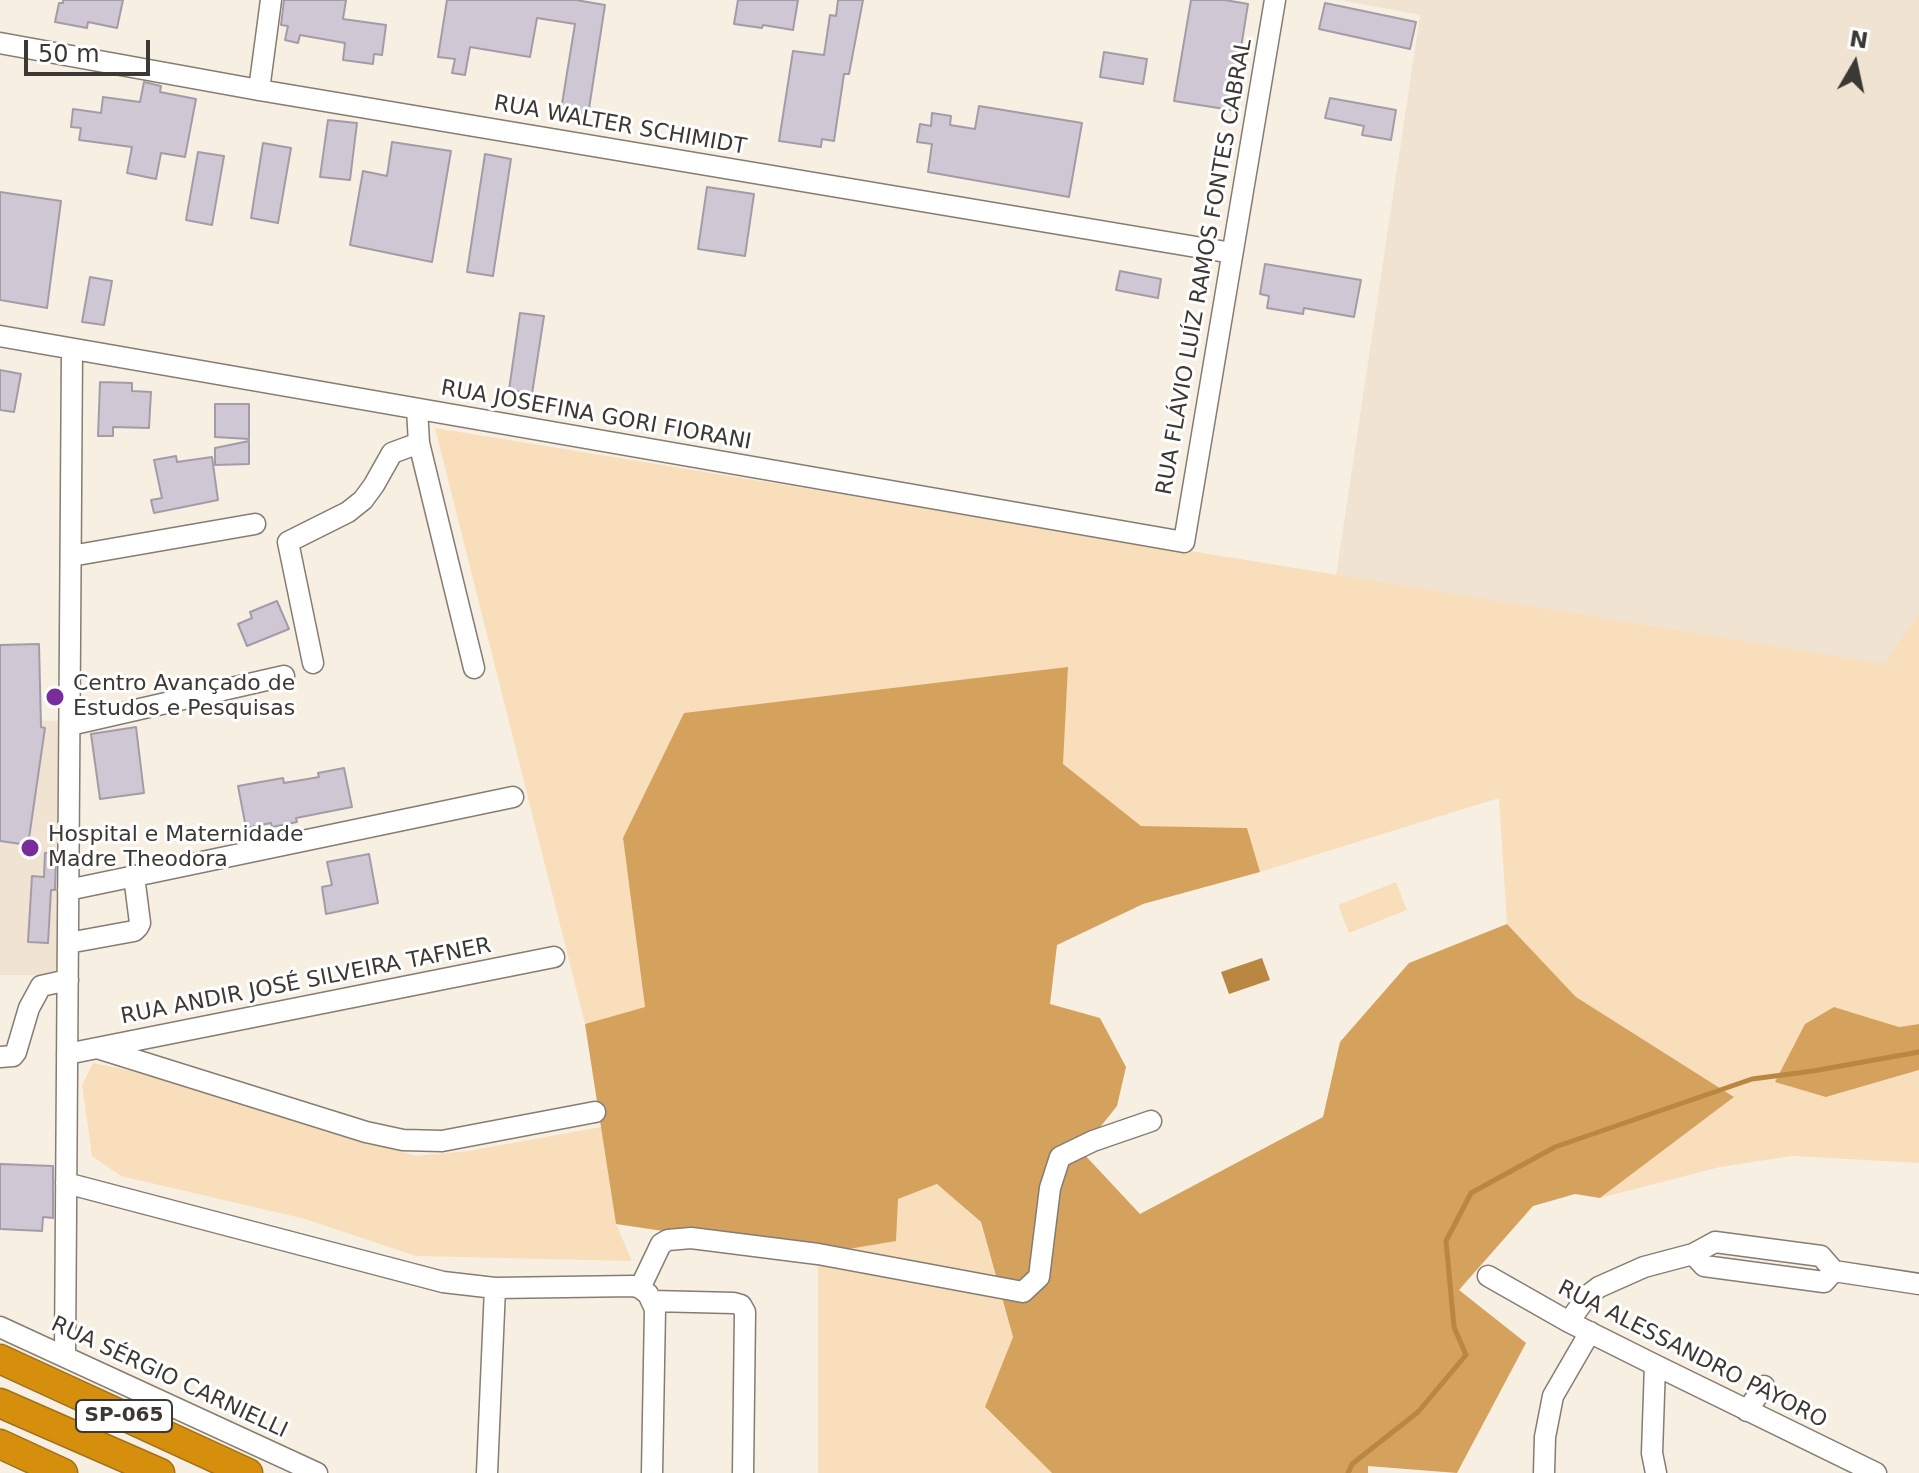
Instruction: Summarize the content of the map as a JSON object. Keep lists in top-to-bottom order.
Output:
{
  "streets": {
    "highway": ["SP-065"],
    "street": [
      "RUA WALTER SCHIMIDT",
      "RUA FLÁVIO LUÍZ RAMOS FONTES CABRAL",
      "RUA JOSEFINA GORI FIORANI",
      "RUA ANDIR JOSÉ SILVEIRA TAFNER",
      "RUA ALESSANDRO PAYORO",
      "RUA SÉRGIO CARNIELLI"
    ]
  },
  "crossings": [
    ["RUA WALTER SCHIMIDT", "RUA FLÁVIO LUÍZ RAMOS FONTES CABRAL"],
    ["RUA FLÁVIO LUÍZ RAMOS FONTES CABRAL", "RUA JOSEFINA GORI FIORANI"]
  ],
  "places": ["Centro Avançado de Estudos e Pesquisas", "Hospital e Maternidade Madre Theodora"],
  "scale_bar": "50 m",
  "north": "top"
}
